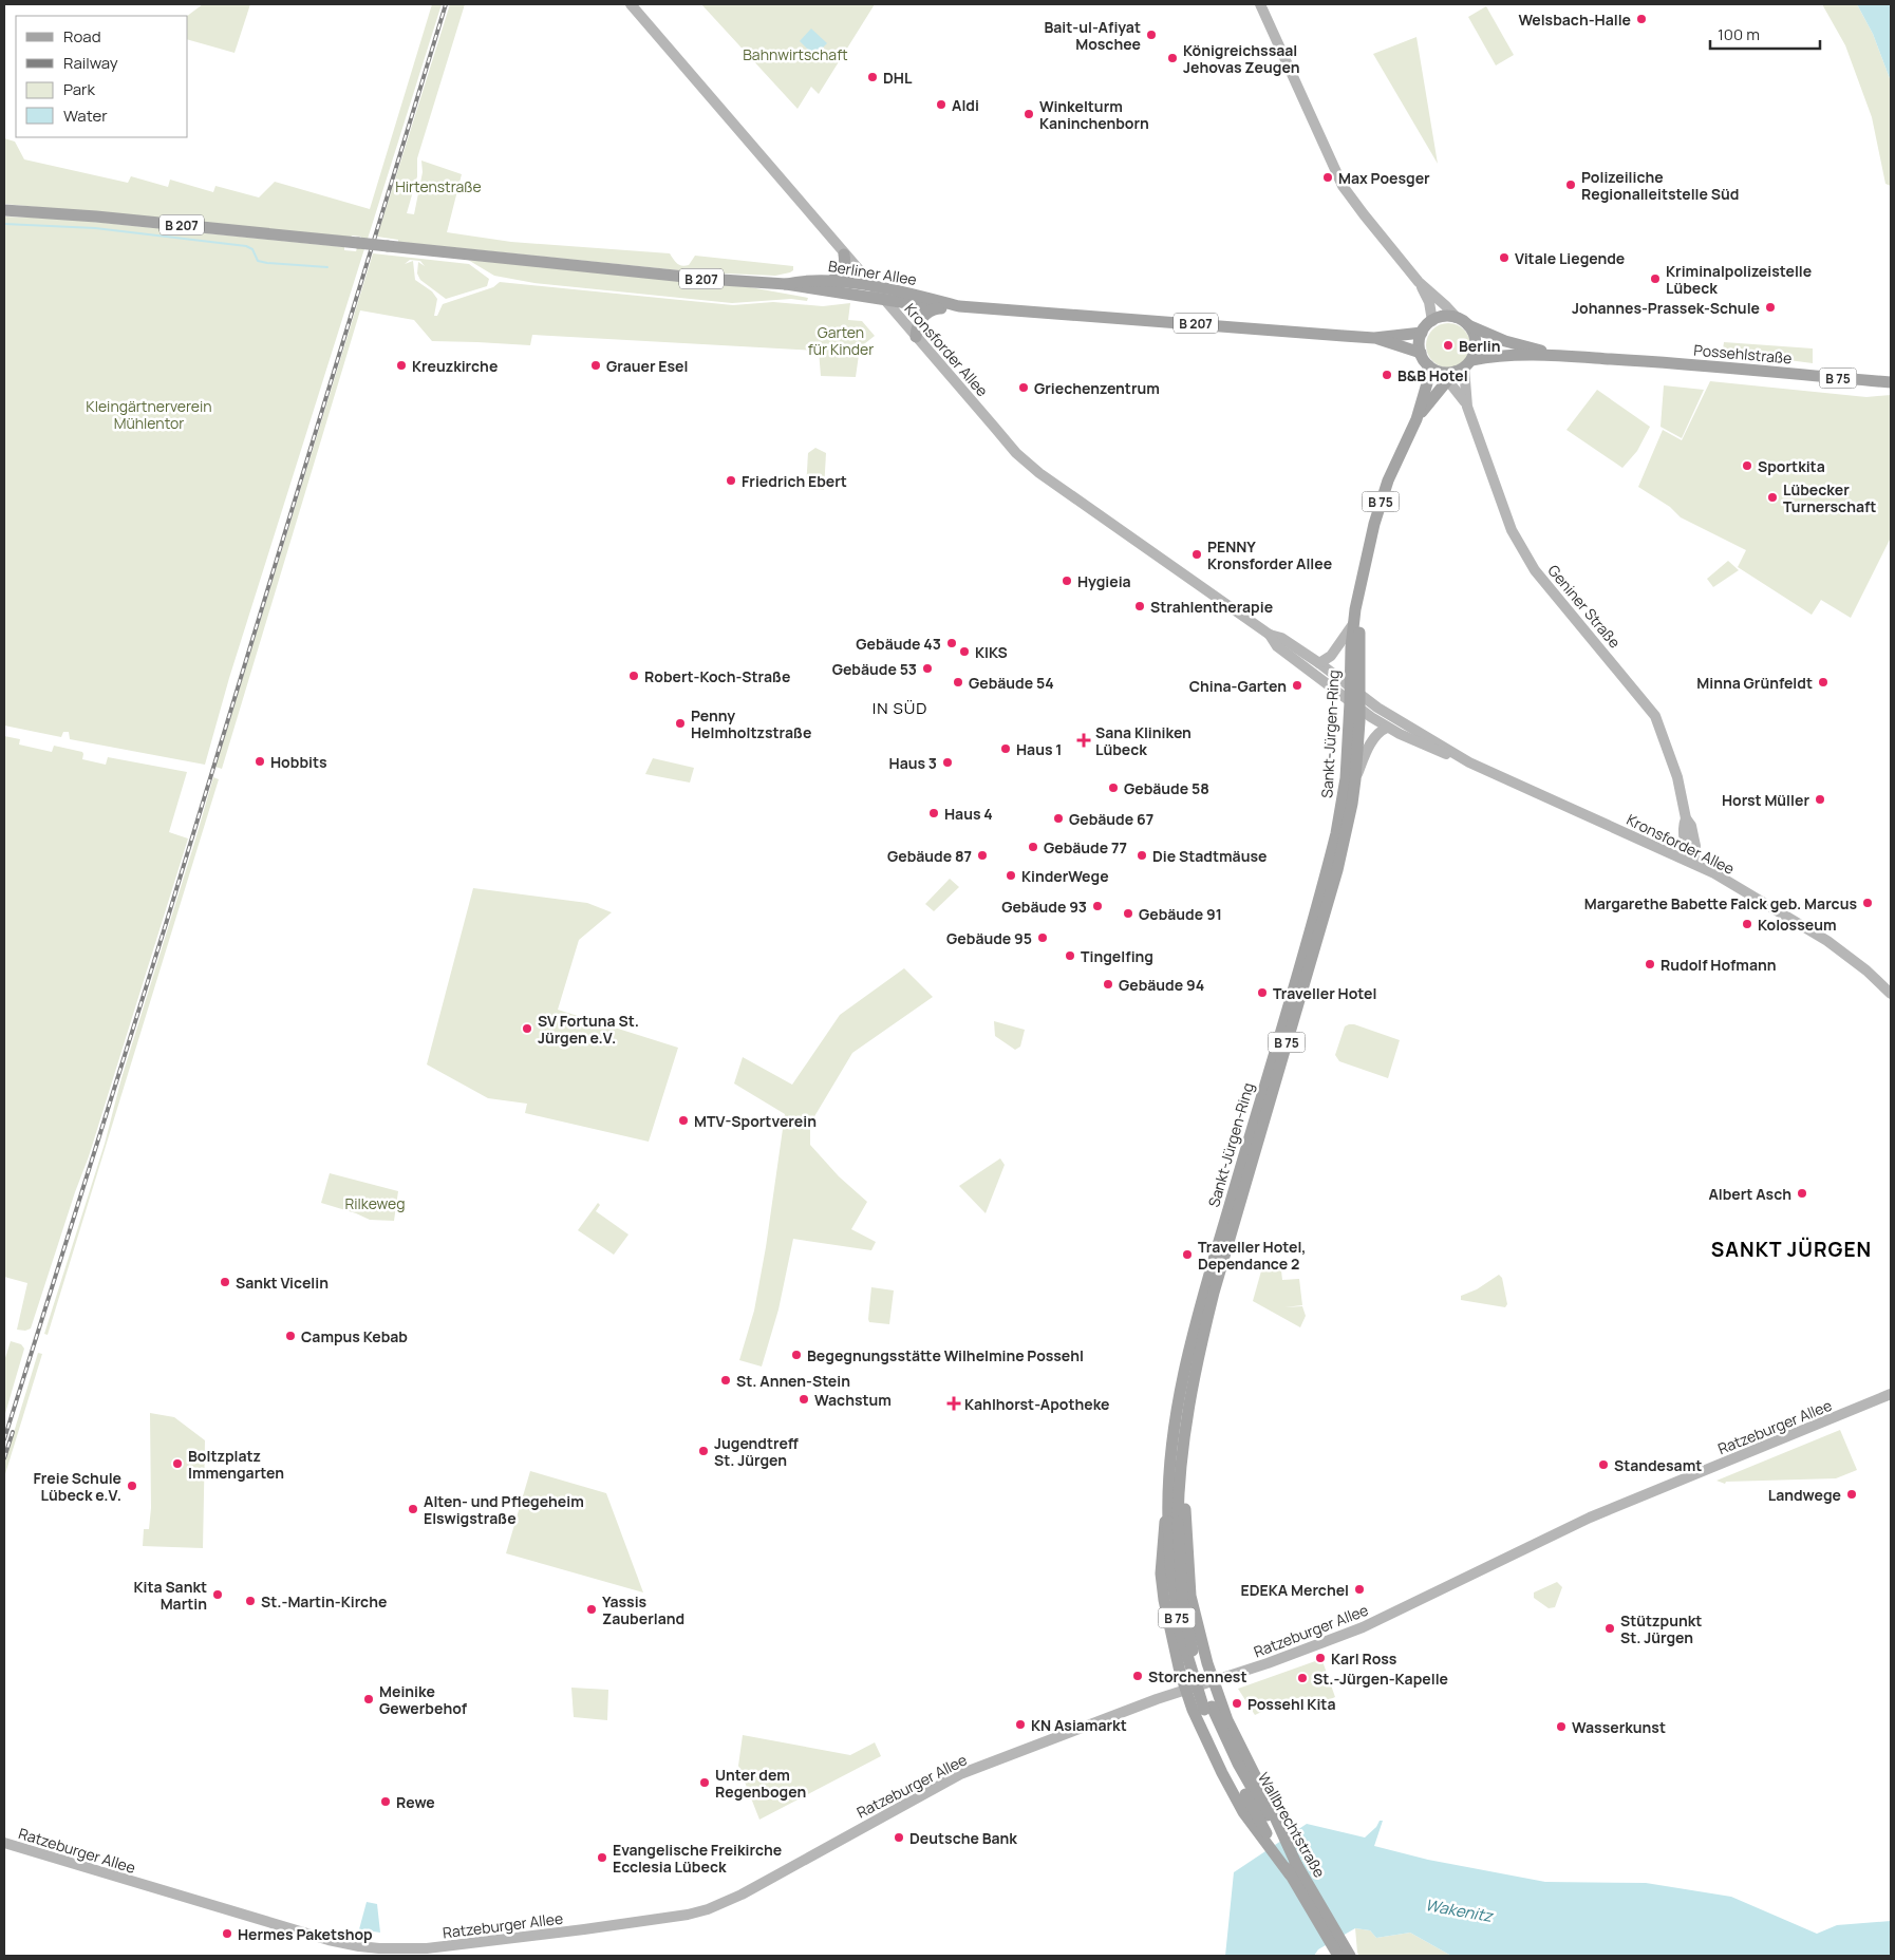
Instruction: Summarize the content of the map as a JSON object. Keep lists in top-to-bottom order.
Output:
{
  "streets": {
    "main road": [
      "B 207",
      "Berliner Allee",
      "Kronsforder Allee",
      "Possehlstraße",
      "B 75",
      "Geniner Straße",
      "Sankt-Jürgen-Ring",
      "Ratzeburger Allee",
      "Wallbrechtstraße"
    ]
  },
  "crossings": [
    ["B 207", "Berliner Allee"],
    ["B 207", "Kronsforder Allee"],
    ["B 207", "Possehlstraße"],
    ["B 207", "Geniner Straße"],
    ["B 207", "Sankt-Jürgen-Ring"],
    ["Berliner Allee", "Kronsforder Allee"],
    ["Kronsforder Allee", "Geniner Straße"],
    ["Kronsforder Allee", "Sankt-Jürgen-Ring"],
    ["Possehlstraße", "Geniner Straße"],
    ["Possehlstraße", "Sankt-Jürgen-Ring"],
    ["Geniner Straße", "Sankt-Jürgen-Ring"],
    ["Sankt-Jürgen-Ring", "Wallbrechtstraße"]
  ],
  "districts": ["IN SÜD", "SANKT JÜRGEN"],
  "water": ["Wakenitz"],
  "parks": [
    "Bahnwirtschaft",
    "Hirtenstraße",
    "Garten für Kinder",
    "Kleingärtnerverein Mühlentor",
    "Rilkeweg"
  ],
  "places": {
    "other": [
      "Welsbach-Halle",
      "Bait-ul-Afiyat Moschee",
      "Königreichssaal Jehovas Zeugen",
      "DHL",
      "Aldi",
      "Winkelturm Kaninchenborn",
      "Max Poesger",
      "Polizeiliche Regionalleitstelle Süd",
      "Vitale Liegende",
      "Kriminalpolizeistelle Lübeck",
      "Johannes-Prassek-Schule",
      "Berlin",
      "Kreuzkirche",
      "Grauer Esel",
      "B&B Hotel",
      "Griechenzentrum",
      "Sportkita",
      "Friedrich Ebert",
      "Lübecker Turnerschaft",
      "PENNY Kronsforder Allee",
      "Hygieia",
      "Strahlentherapie",
      "Gebäude 43",
      "KIKS",
      "Gebäude 53",
      "Robert-Koch-Straße",
      "Gebäude 54",
      "Minna Grünfeldt",
      "China-Garten",
      "Penny Helmholtzstraße",
      "Haus 1",
      "Hobbits",
      "Haus 3",
      "Gebäude 58",
      "Horst Müller",
      "Haus 4",
      "Gebäude 67",
      "Gebäude 77",
      "Gebäude 87",
      "Die Stadtmäuse",
      "KinderWege",
      "Margarethe Babette Falck geb. Marcus",
      "Gebäude 93",
      "Gebäude 91",
      "Kolosseum",
      "Gebäude 95",
      "Tingelfing",
      "Rudolf Hofmann",
      "Gebäude 94",
      "Traveller Hotel",
      "SV Fortuna St. Jürgen e.V.",
      "MTV-Sportverein",
      "Albert Asch",
      "Traveller Hotel, Dependance 2",
      "Sankt Vicelin",
      "Campus Kebab",
      "Begegnungsstätte Wilhelmine Possehl",
      "St. Annen-Stein",
      "Wachstum",
      "Jugendtreff St. Jürgen",
      "Boltzplatz Immengarten",
      "Standesamt",
      "Freie Schule Lübeck e.V.",
      "Landwege",
      "Alten- und Pflegeheim Elswigstraße",
      "EDEKA Merchel",
      "Kita Sankt Martin",
      "St.-Martin-Kirche",
      "Yassis Zauberland",
      "Stützpunkt St. Jürgen",
      "Karl Ross",
      "Storchennest",
      "St.-Jürgen-Kapelle",
      "Meinike Gewerbehof",
      "Possehl Kita",
      "KN Asiamarkt",
      "Wasserkunst",
      "Unter dem Regenbogen",
      "Rewe",
      "Deutsche Bank",
      "Evangelische Freikirche Ecclesia Lübeck",
      "Hermes Paketshop"
    ],
    "health": ["Sana Kliniken Lübeck", "Kahlhorst-Apotheke"]
  },
  "legend": [
    "Road",
    "Railway",
    "Park",
    "Water"
  ],
  "scale_bar": "100 m"
}
